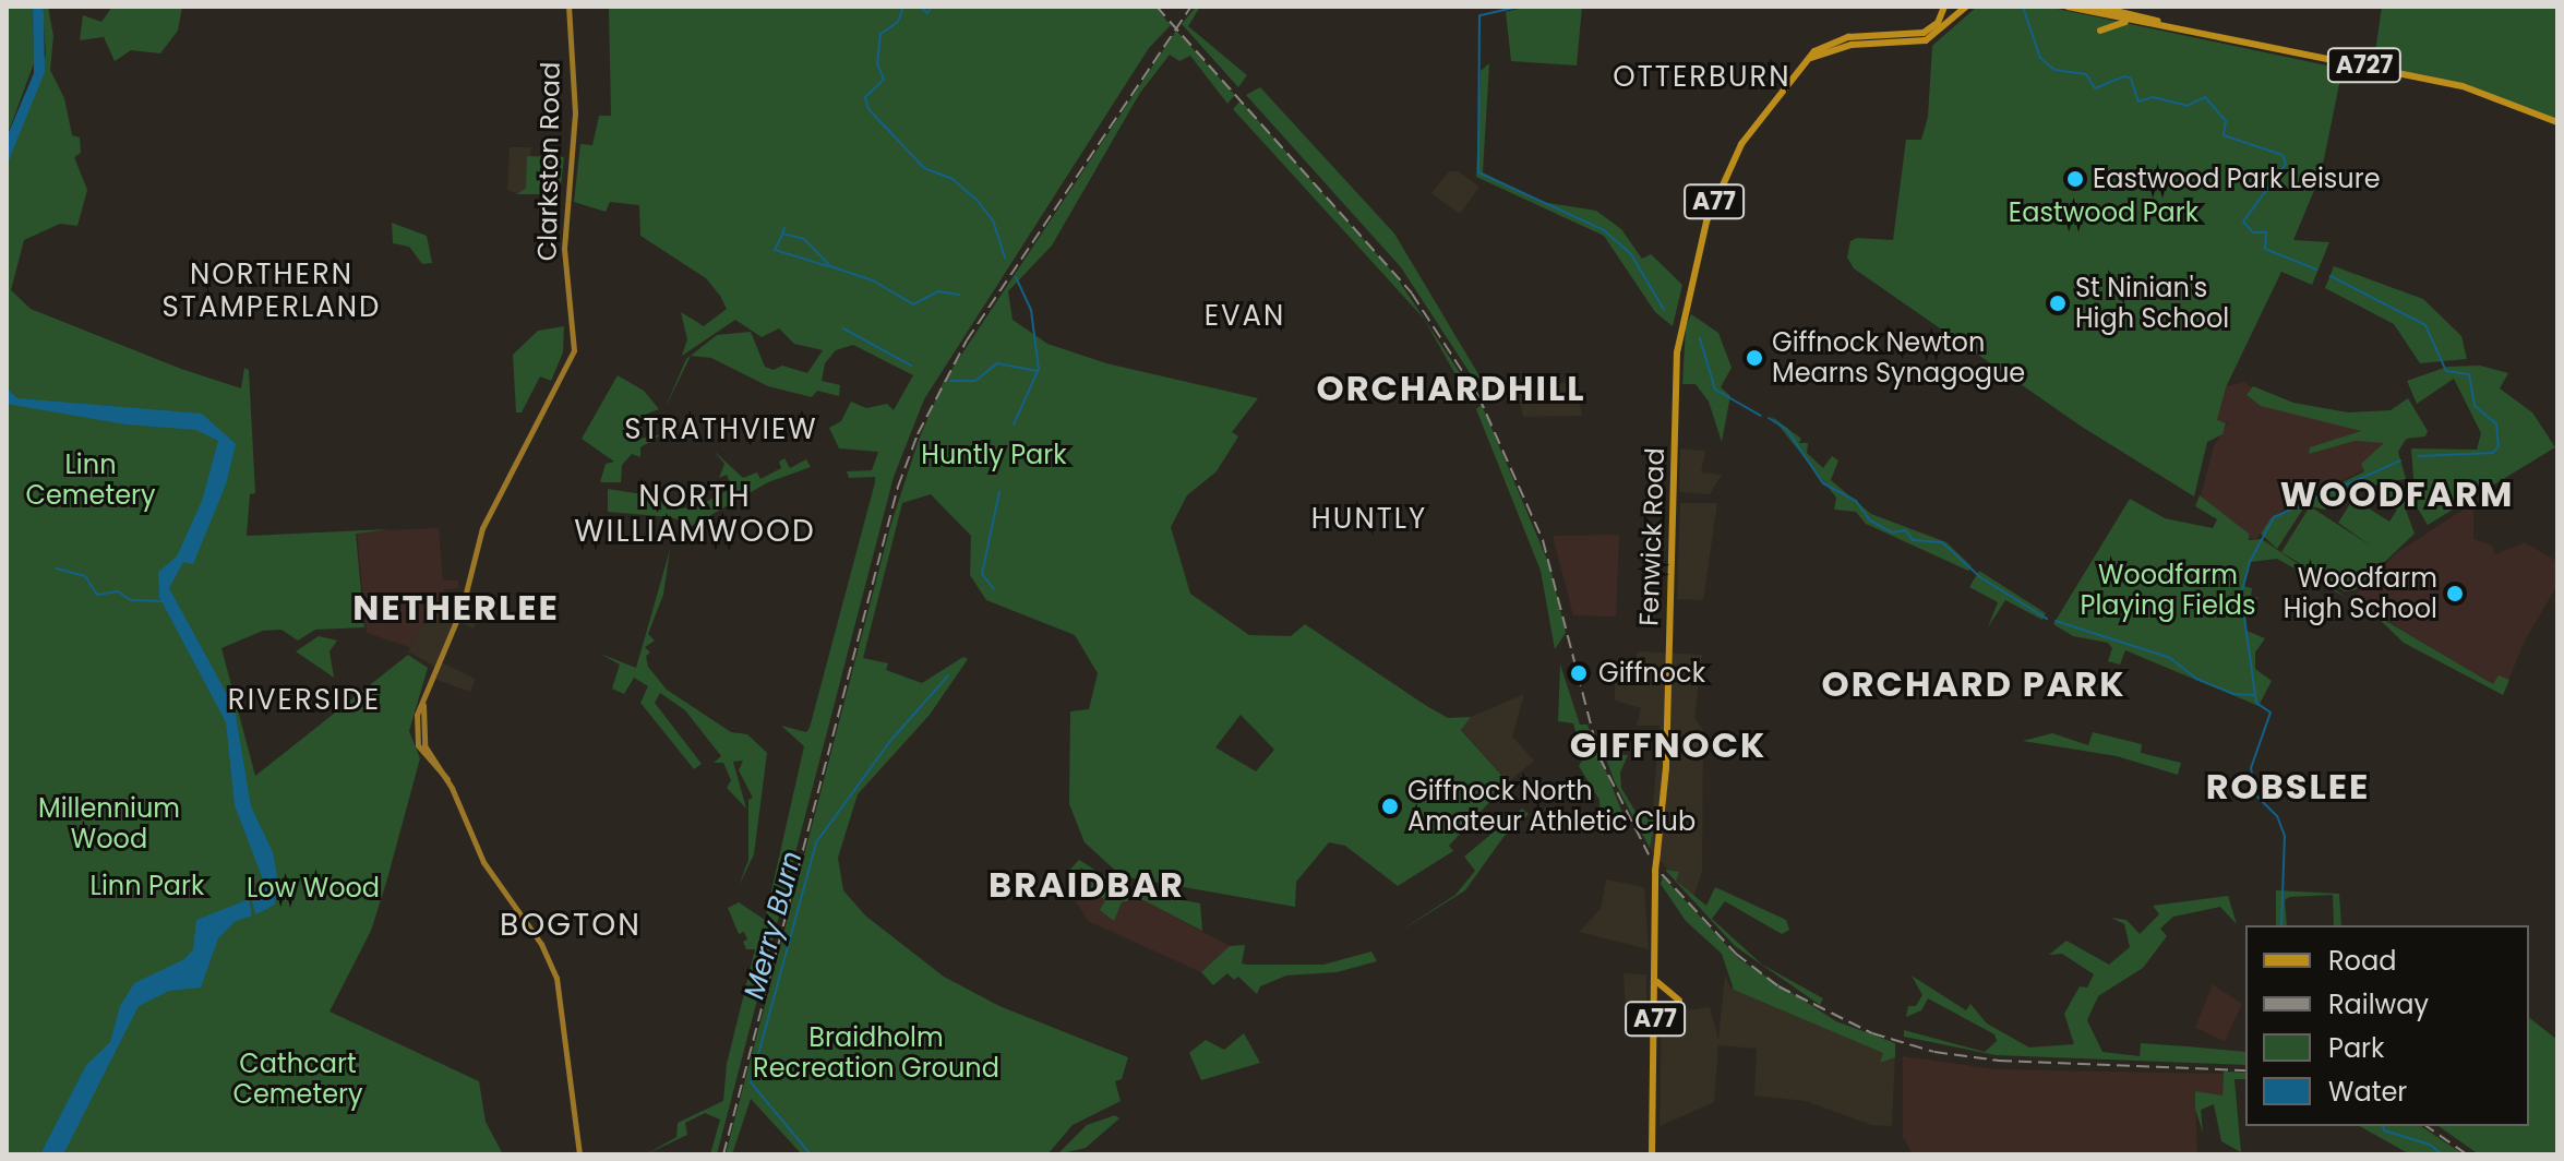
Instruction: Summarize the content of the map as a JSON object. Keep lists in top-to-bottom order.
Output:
{
  "streets": {
    "main road": [
      "A727",
      "Clarkston Road",
      "A77",
      "Fenwick Road"
    ]
  },
  "districts": [
    "OTTERBURN",
    "NORTHERN STAMPERLAND",
    "EVAN",
    "ORCHARDHILL",
    "STRATHVIEW",
    "WOODFARM",
    "NORTH WILLIAMWOOD",
    "HUNTLY",
    "NETHERLEE",
    "ORCHARD PARK",
    "RIVERSIDE",
    "GIFFNOCK",
    "ROBSLEE",
    "BRAIDBAR",
    "BOGTON"
  ],
  "water": ["Merry Burn"],
  "parks": [
    "Eastwood Park",
    "Huntly Park",
    "Linn Cemetery",
    "Woodfarm Playing Fields",
    "Millennium Wood",
    "Linn Park",
    "Low Wood",
    "Braidholm Recreation Ground",
    "Cathcart Cemetery"
  ],
  "places": [
    "Eastwood Park Leisure",
    "St Ninian's High School",
    "Giffnock Newton Mearns Synagogue",
    "Woodfarm High School",
    "Giffnock",
    "Giffnock North Amateur Athletic Club"
  ],
  "legend": [
    "Road",
    "Railway",
    "Park",
    "Water"
  ]
}
